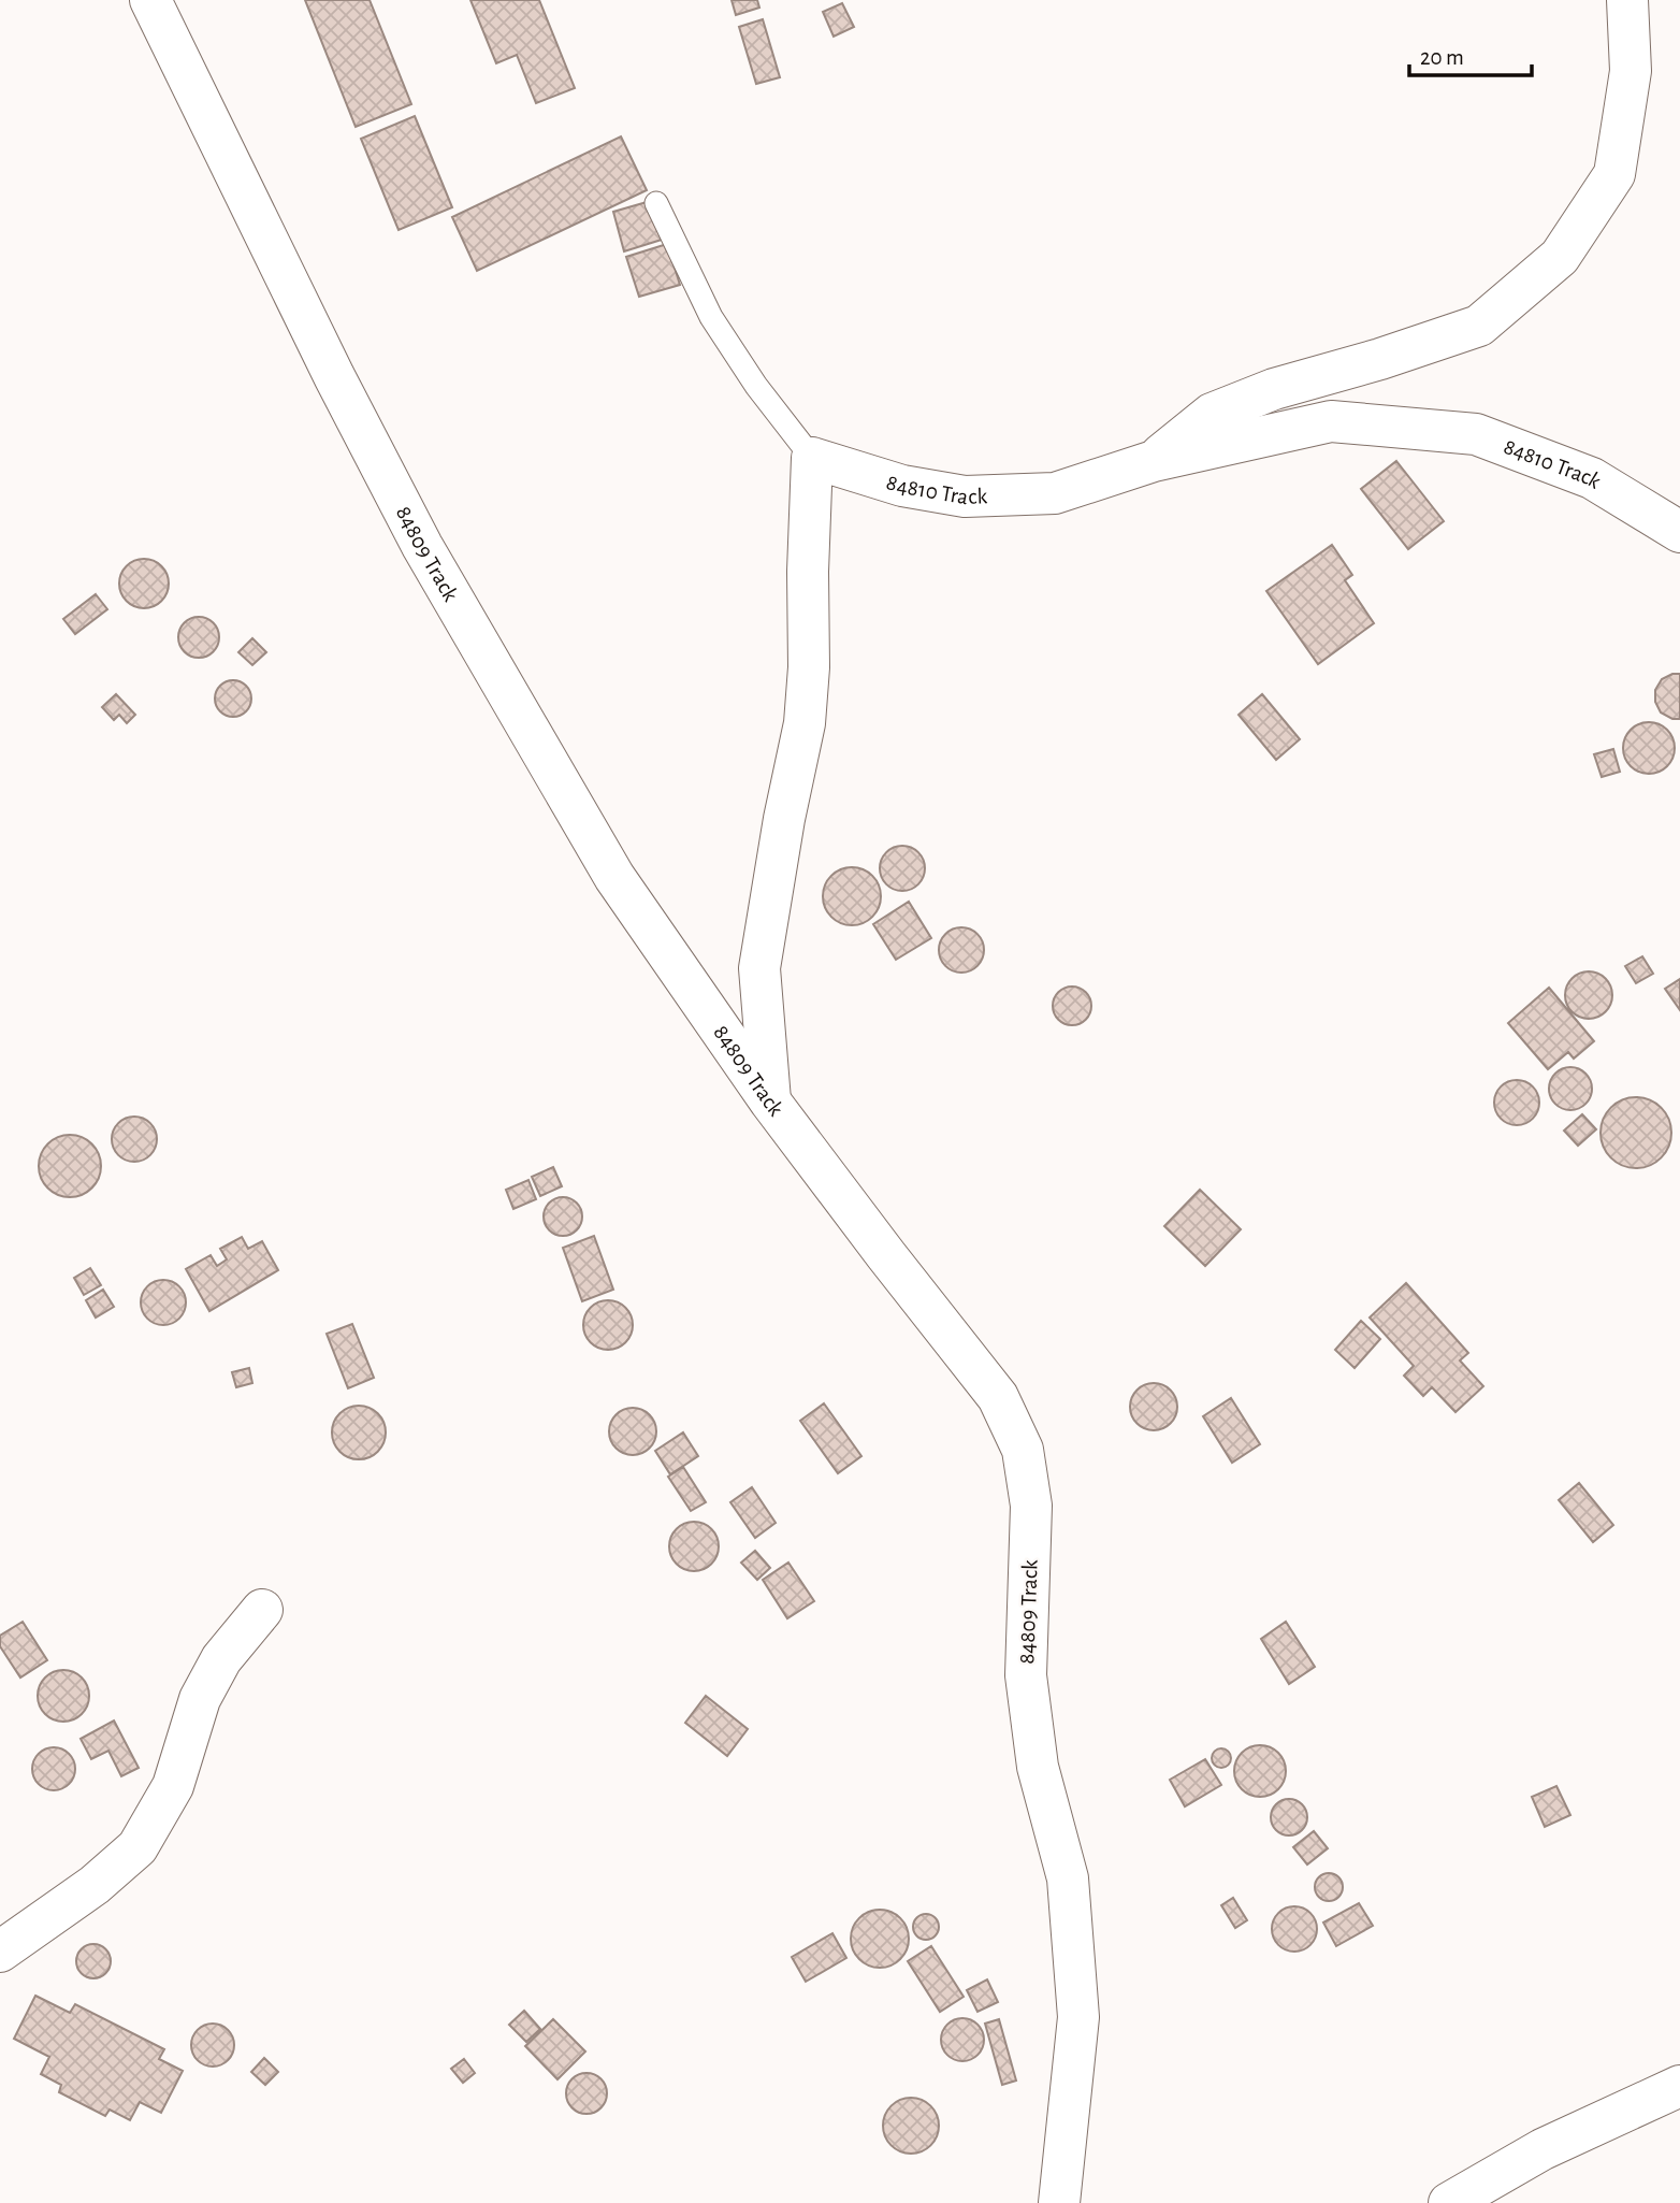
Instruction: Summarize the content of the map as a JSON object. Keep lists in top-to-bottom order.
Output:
{
  "streets": {
    "street": ["84810 Track", "84809 Track"]
  },
  "scale_bar": "20 m"
}
